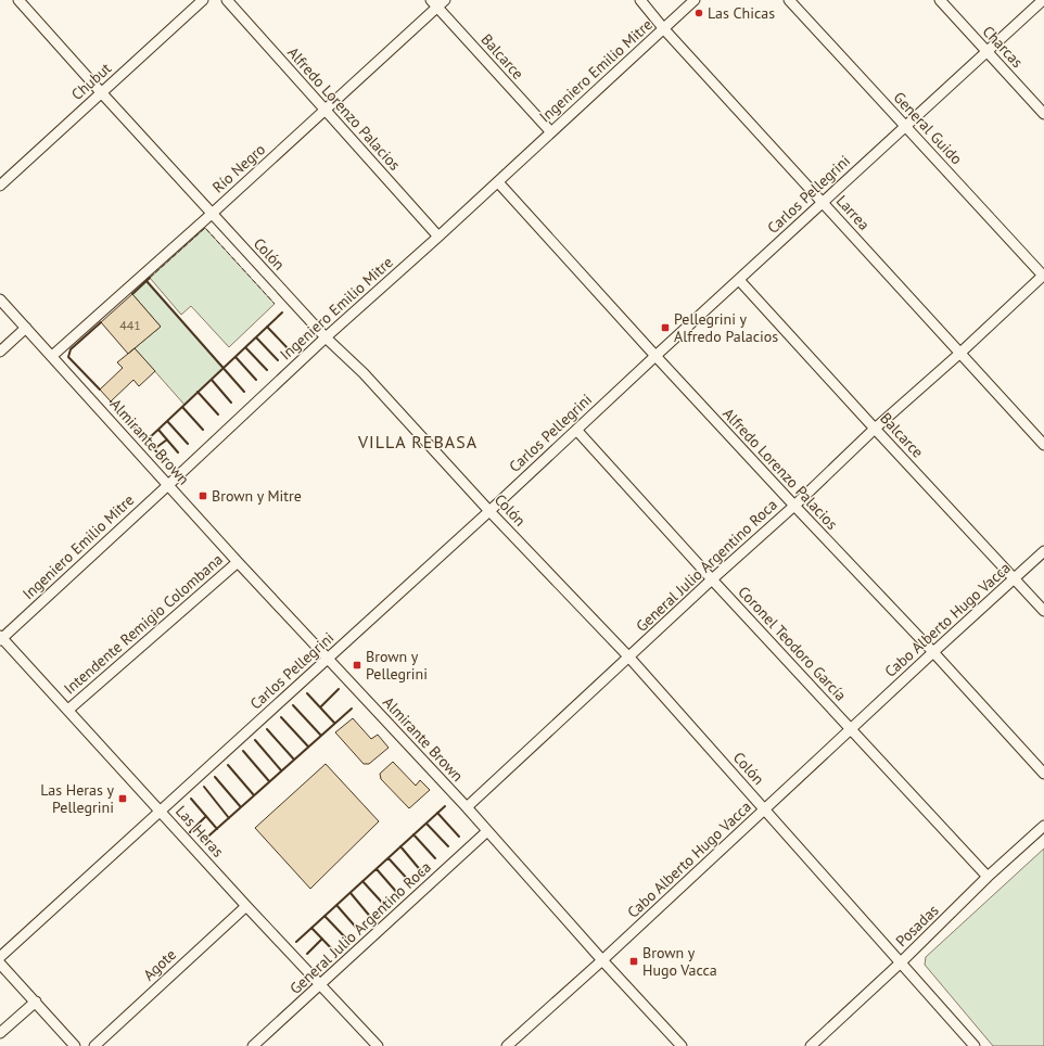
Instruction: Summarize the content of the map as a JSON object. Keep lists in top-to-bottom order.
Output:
{
  "streets": {
    "street": [
      "Charcas",
      "Balcarce",
      "Ingeniero Emilio Mitre",
      "Chubut",
      "Alfredo Lorenzo Palacios",
      "General Guido",
      "Río Negro",
      "Carlos Pellegrini",
      "Larrea",
      "Colón",
      "Almirante Brown",
      "General Julio Argentino Roca",
      "Cabo Alberto Hugo Vacca",
      "Intendente Remigio Colombana",
      "Coronel Teodoro García",
      "Las Heras",
      "Posadas",
      "Agote"
    ]
  },
  "crossings": [
    ["Charcas", "Carlos Pellegrini"],
    ["Balcarce", "Ingeniero Emilio Mitre"],
    ["Balcarce", "Río Negro"],
    ["Balcarce", "Carlos Pellegrini"],
    ["Balcarce", "General Julio Argentino Roca"],
    ["Balcarce", "Cabo Alberto Hugo Vacca"],
    ["Ingeniero Emilio Mitre", "Alfredo Lorenzo Palacios"],
    ["Ingeniero Emilio Mitre", "Larrea"],
    ["Ingeniero Emilio Mitre", "Colón"],
    ["Ingeniero Emilio Mitre", "Almirante Brown"],
    ["Ingeniero Emilio Mitre", "Las Heras"],
    ["Chubut", "Colón"],
    ["Alfredo Lorenzo Palacios", "Río Negro"],
    ["Alfredo Lorenzo Palacios", "Carlos Pellegrini"],
    ["Alfredo Lorenzo Palacios", "General Julio Argentino Roca"],
    ["Alfredo Lorenzo Palacios", "Cabo Alberto Hugo Vacca"],
    ["General Guido", "Carlos Pellegrini"],
    ["General Guido", "General Julio Argentino Roca"],
    ["Río Negro", "Colón"],
    ["Río Negro", "Almirante Brown"],
    ["Carlos Pellegrini", "Larrea"],
    ["Carlos Pellegrini", "Colón"],
    ["Carlos Pellegrini", "Almirante Brown"],
    ["Carlos Pellegrini", "Coronel Teodoro García"],
    ["Carlos Pellegrini", "Las Heras"],
    ["Larrea", "General Julio Argentino Roca"],
    ["Colón", "General Julio Argentino Roca"],
    ["Colón", "Cabo Alberto Hugo Vacca"],
    ["Colón", "Posadas"],
    ["Almirante Brown", "General Julio Argentino Roca"],
    ["Almirante Brown", "Cabo Alberto Hugo Vacca"],
    ["Almirante Brown", "Intendente Remigio Colombana"],
    ["General Julio Argentino Roca", "Coronel Teodoro García"],
    ["General Julio Argentino Roca", "Las Heras"],
    ["Cabo Alberto Hugo Vacca", "Coronel Teodoro García"],
    ["Intendente Remigio Colombana", "Las Heras"],
    ["Coronel Teodoro García", "Posadas"],
    ["Las Heras", "Agote"]
  ],
  "districts": ["VILLA REBASA"],
  "places": {
    "other": ["Las Chicas"],
    "transit": [
      "Pellegrini y Alfredo Palacios",
      "Brown y Mitre",
      "Brown y Pellegrini",
      "Las Heras y Pellegrini",
      "Brown y Hugo Vacca"
    ]
  },
  "house_numbers": ["441"]
}
